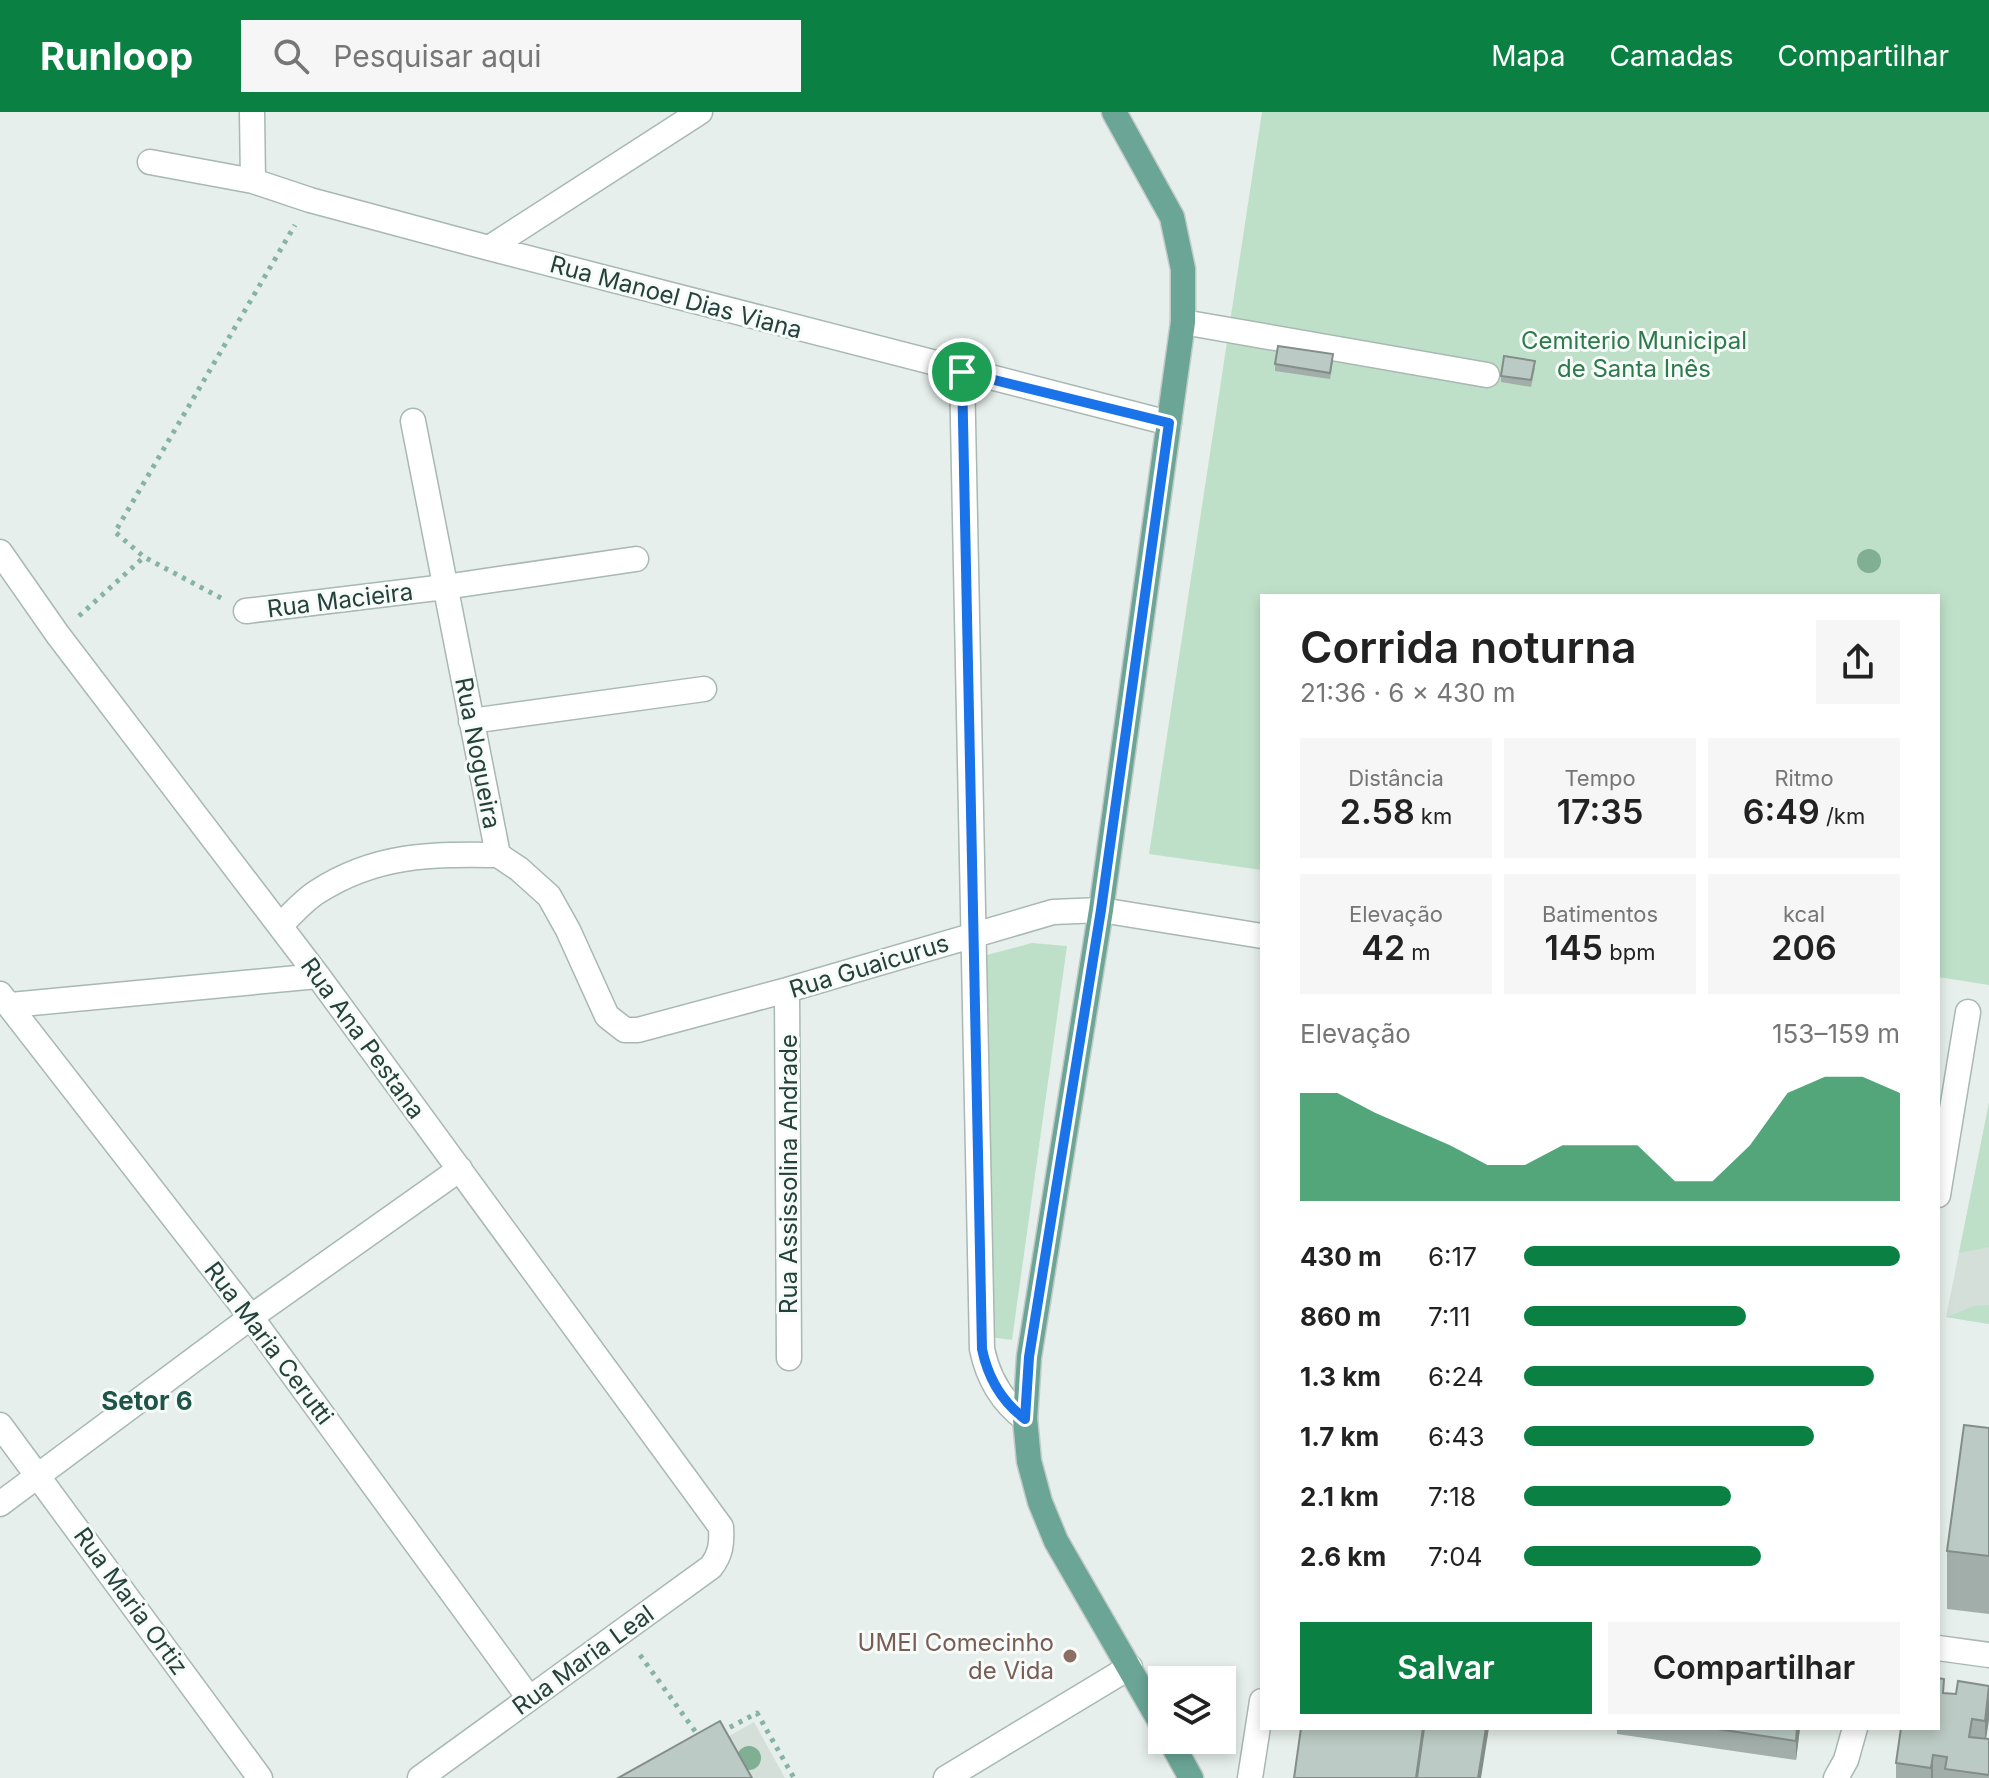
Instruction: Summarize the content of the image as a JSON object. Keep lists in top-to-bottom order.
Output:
{
  "streets": {
    "street": [
      "Rua Manoel Dias Viana",
      "Rua Macieira",
      "Rua Nogueira",
      "Rua Guaicurus",
      "Rua Ana Pestana",
      "Rua Assissolina Andrade",
      "Rua Maria Cerutti",
      "Rua Maria Ortiz",
      "Rua Maria Leal"
    ]
  },
  "crossings": [
    ["Rua Manoel Dias Viana", "Rua Macieira"],
    ["Rua Macieira", "Rua Nogueira"],
    ["Rua Nogueira", "Rua Guaicurus"],
    ["Rua Guaicurus", "Rua Assissolina Andrade"],
    ["Rua Ana Pestana", "Rua Maria Leal"],
    ["Rua Maria Cerutti", "Rua Maria Leal"]
  ],
  "districts": ["Setor 6"],
  "parks": ["Cemiterio Municipal de Santa Inês"],
  "places": ["UMEI Comecinho de Vida"],
  "page": {
    "header": "Runloop",
    "search": "Pesquisar aqui",
    "nav": ["Mapa", "Camadas", "Compartilhar"],
    "heading": ["Corrida noturna", "21:36 · 6 × 430 m"],
    "stats": [
      ["Distância", "2.58 km"],
      ["Tempo", "17:35"],
      ["Ritmo", "6:49 /km"],
      ["Elevação", "42 m"],
      ["Batimentos", "145 bpm"],
      ["kcal", "206"]
    ],
    "chart": ["Elevação", "153–159 m"],
    "list": [
      {
        "name": "430 m",
        "note": "6:17"
      },
      {
        "name": "860 m",
        "note": "7:11"
      },
      {
        "name": "1.3 km",
        "note": "6:24"
      },
      {
        "name": "1.7 km",
        "note": "6:43"
      },
      {
        "name": "2.1 km",
        "note": "7:18"
      },
      {
        "name": "2.6 km",
        "note": "7:04"
      }
    ],
    "buttons": ["Salvar", "Compartilhar"]
  }
}
